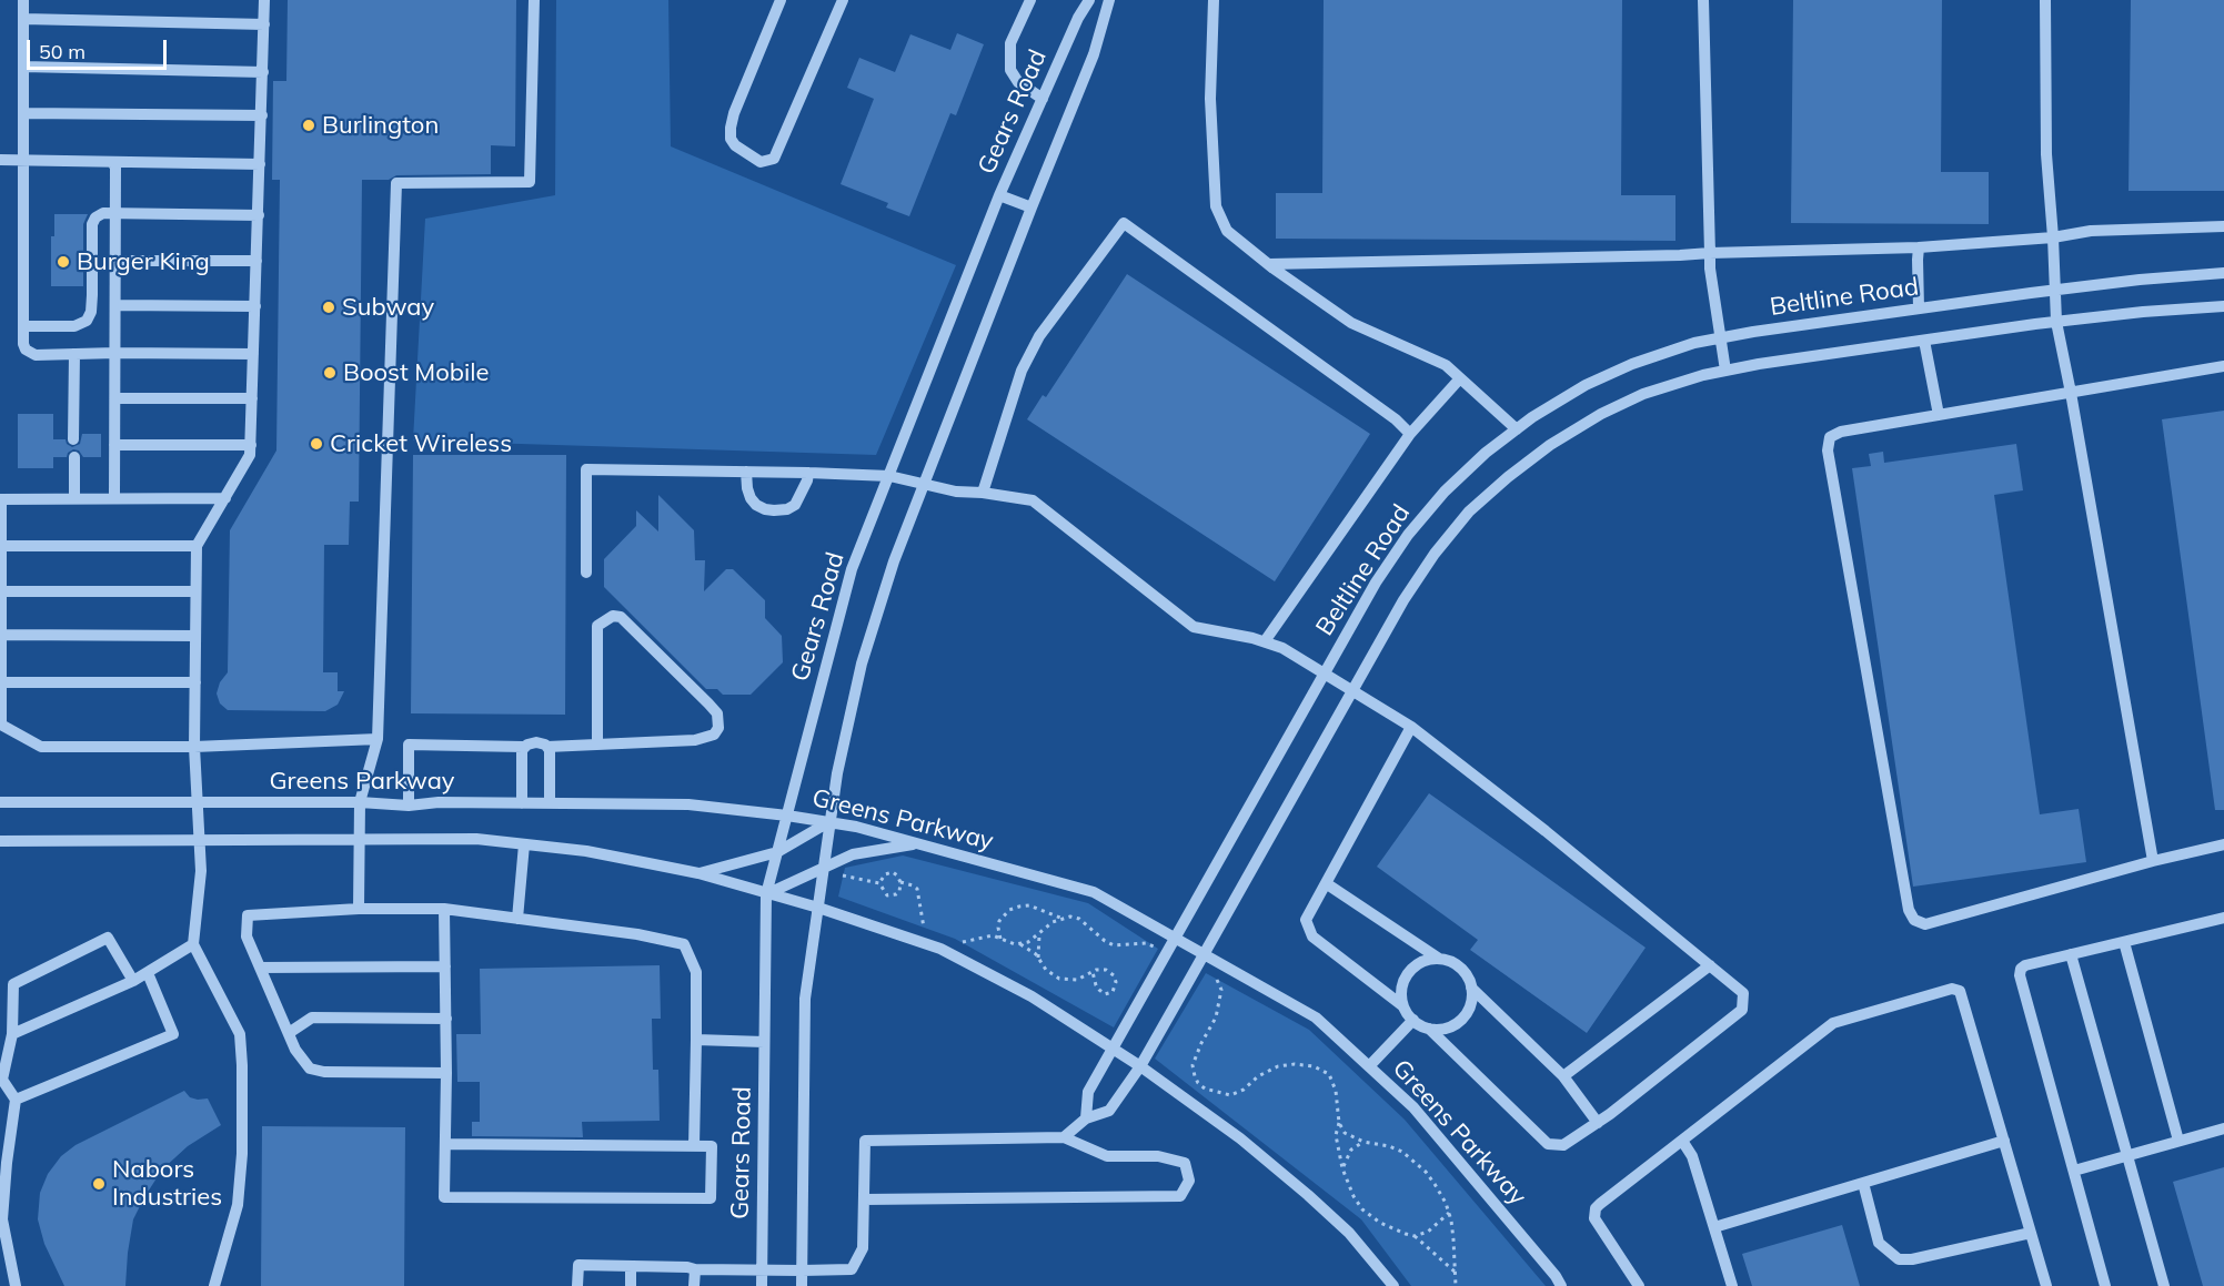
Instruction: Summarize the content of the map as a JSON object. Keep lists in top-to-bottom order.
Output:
{
  "streets": {
    "street": ["Gears Road", "Beltline Road", "Greens Parkway"]
  },
  "crossings": [
    ["Gears Road", "Greens Parkway"],
    ["Beltline Road", "Greens Parkway"]
  ],
  "places": [
    "Burlington",
    "Burger King",
    "Subway",
    "Boost Mobile",
    "Cricket Wireless",
    "Nabors Industries"
  ],
  "scale_bar": "50 m"
}
